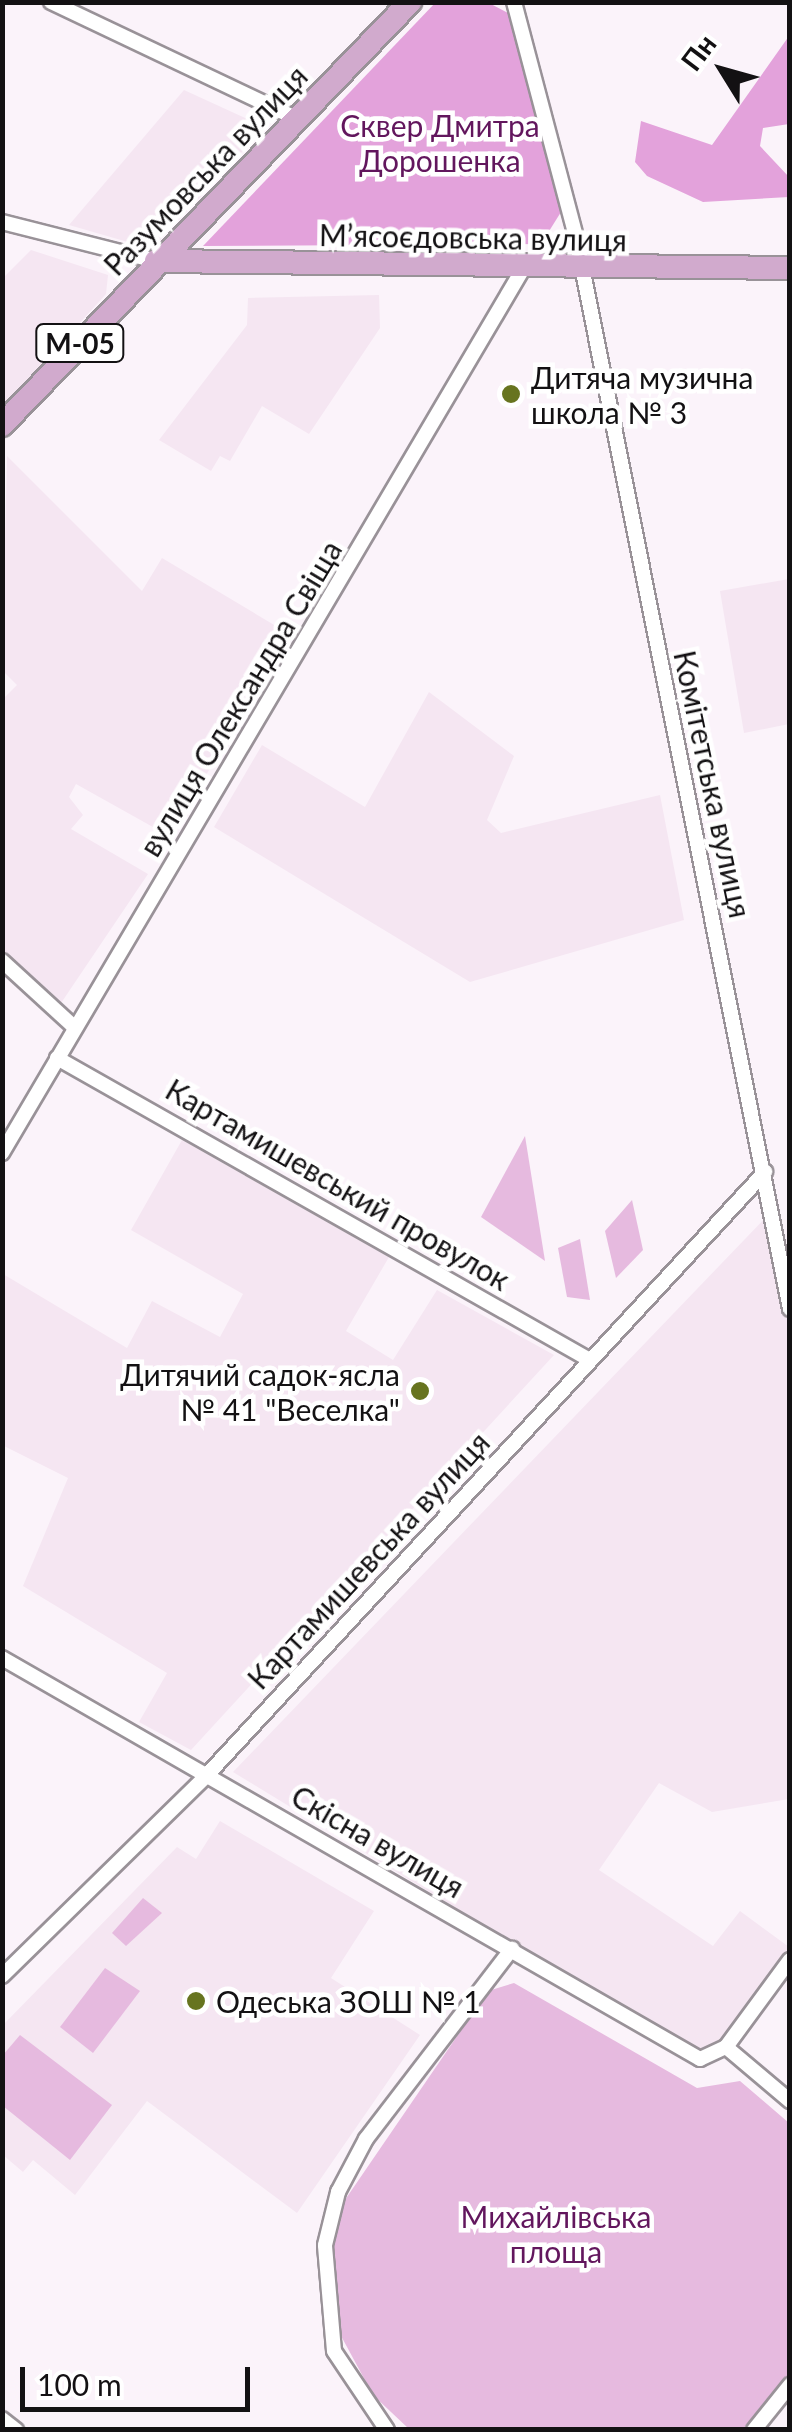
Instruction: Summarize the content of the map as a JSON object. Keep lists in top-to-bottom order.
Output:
{
  "streets": {
    "main road": ["Разумовська вулиця", "Мʼясоєдовська вулиця", "М-05"],
    "street": [
      "вулиця Олександра Свіща",
      "Комітетська вулиця",
      "Картамишевський провулок",
      "Картамишевська вулиця",
      "Cкісна вулиця"
    ]
  },
  "crossings": [
    ["Разумовська вулиця", "Мʼясоєдовська вулиця"],
    ["Мʼясоєдовська вулиця", "вулиця Олександра Свіща"],
    ["Мʼясоєдовська вулиця", "Комітетська вулиця"],
    ["вулиця Олександра Свіща", "Картамишевський провулок"],
    ["Комітетська вулиця", "Картамишевська вулиця"],
    ["Картамишевський провулок", "Картамишевська вулиця"],
    ["Картамишевська вулиця", "Cкісна вулиця"]
  ],
  "parks": ["Сквер Дмитра Дорошенка", "Михайлівська площа"],
  "places": ["Дитяча музична школа № 3", "Дитячий садок-ясла № 41 \"Веселка\"", "Одеська ЗОШ № 1"],
  "scale_bar": "100 m",
  "north": "top left"
}
